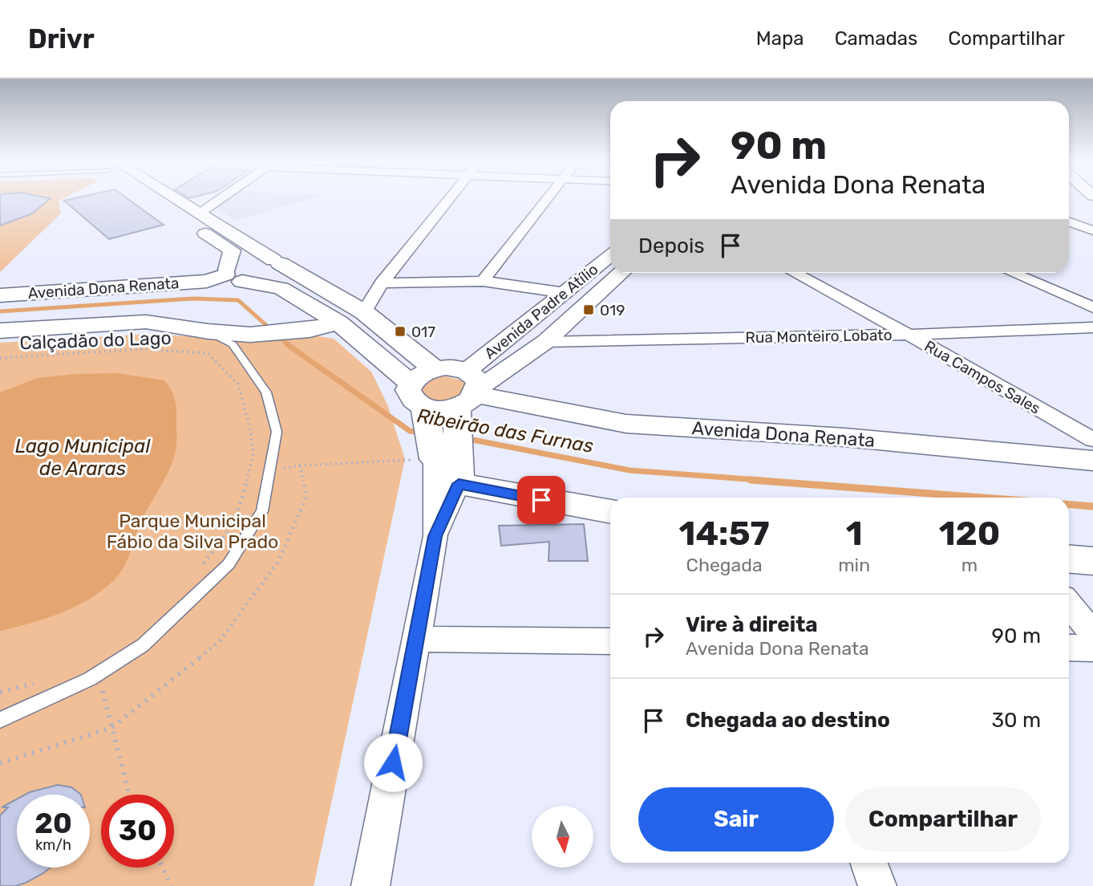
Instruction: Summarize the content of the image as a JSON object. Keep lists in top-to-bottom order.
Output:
{
  "streets": {
    "main road": ["Avenida Dona Renata"],
    "street": ["Avenida Padre Atílio", "Rua Monteiro Lobato", "Rua Campos Sales"],
    "path": ["Calçadão do Lago"]
  },
  "crossings": [
    ["Avenida Dona Renata", "Avenida Padre Atílio"],
    ["Avenida Padre Atílio", "Rua Monteiro Lobato"],
    ["Rua Monteiro Lobato", "Rua Campos Sales"]
  ],
  "water": ["Ribeirão das Furnas", "Lago Municipal de Araras"],
  "parks": ["Parque Municipal Fábio da Silva Prado"],
  "places": {
    "transit": ["019", "017"]
  },
  "north": "bottom",
  "page": {
    "header": "Drivr",
    "nav": ["Mapa", "Camadas", "Compartilhar"],
    "turn": ["90 m", "Avenida Dona Renata"],
    "then": "Depois",
    "eta": [
      "14:57",
      "Chegada",
      "1",
      "min",
      "120",
      "m"
    ],
    "list": [
      {
        "name": "Vire à direita",
        "note": "Avenida Dona Renata",
        "value": "90 m"
      },
      {
        "name": "Chegada ao destino",
        "value": "30 m"
      }
    ],
    "buttons": ["Sair", "Compartilhar"],
    "speed": "20 km/h",
    "limit": "30"
  }
}
